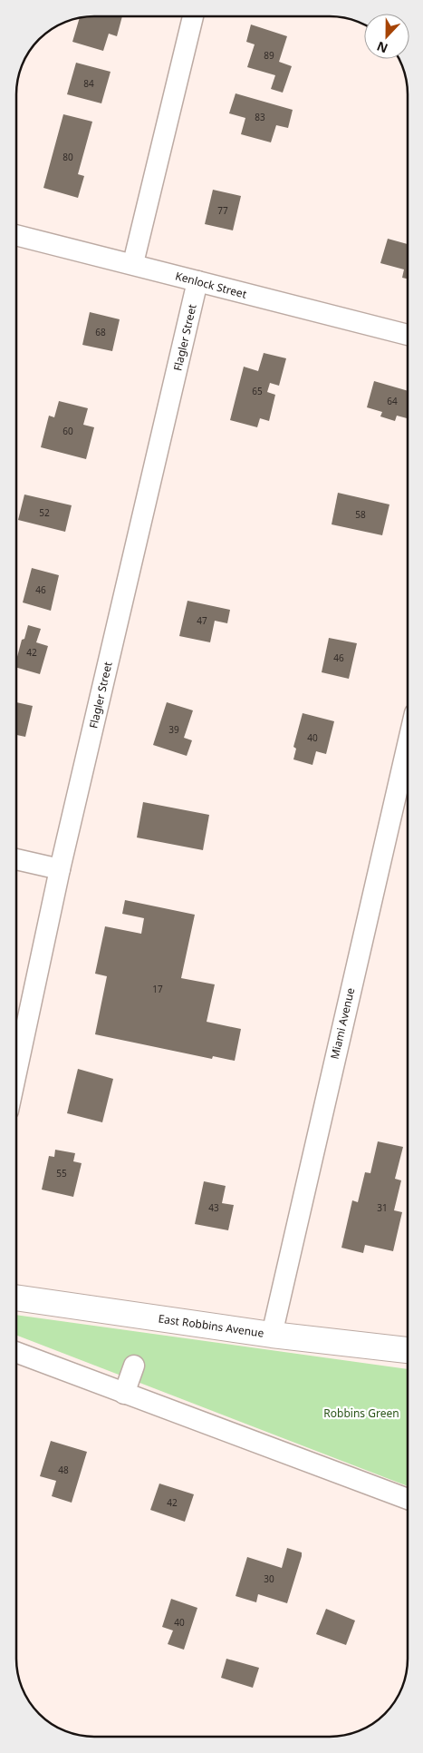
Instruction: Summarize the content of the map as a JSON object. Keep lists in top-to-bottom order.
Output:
{
  "streets": {
    "main road": ["East Robbins Avenue"],
    "street": ["Kenlock Street", "Flagler Street", "Miami Avenue"]
  },
  "crossings": [
    ["Kenlock Street", "Flagler Street"],
    ["Miami Avenue", "East Robbins Avenue"]
  ],
  "parks": ["Robbins Green"],
  "house_numbers": [
    "89",
    "84",
    "83",
    "80",
    "77",
    "68",
    "65",
    "64",
    "60",
    "52",
    "58",
    "46",
    "47",
    "42",
    "46",
    "39",
    "40",
    "17",
    "55",
    "43",
    "31",
    "48",
    "42",
    "30",
    "40"
  ],
  "north": "bottom"
}
